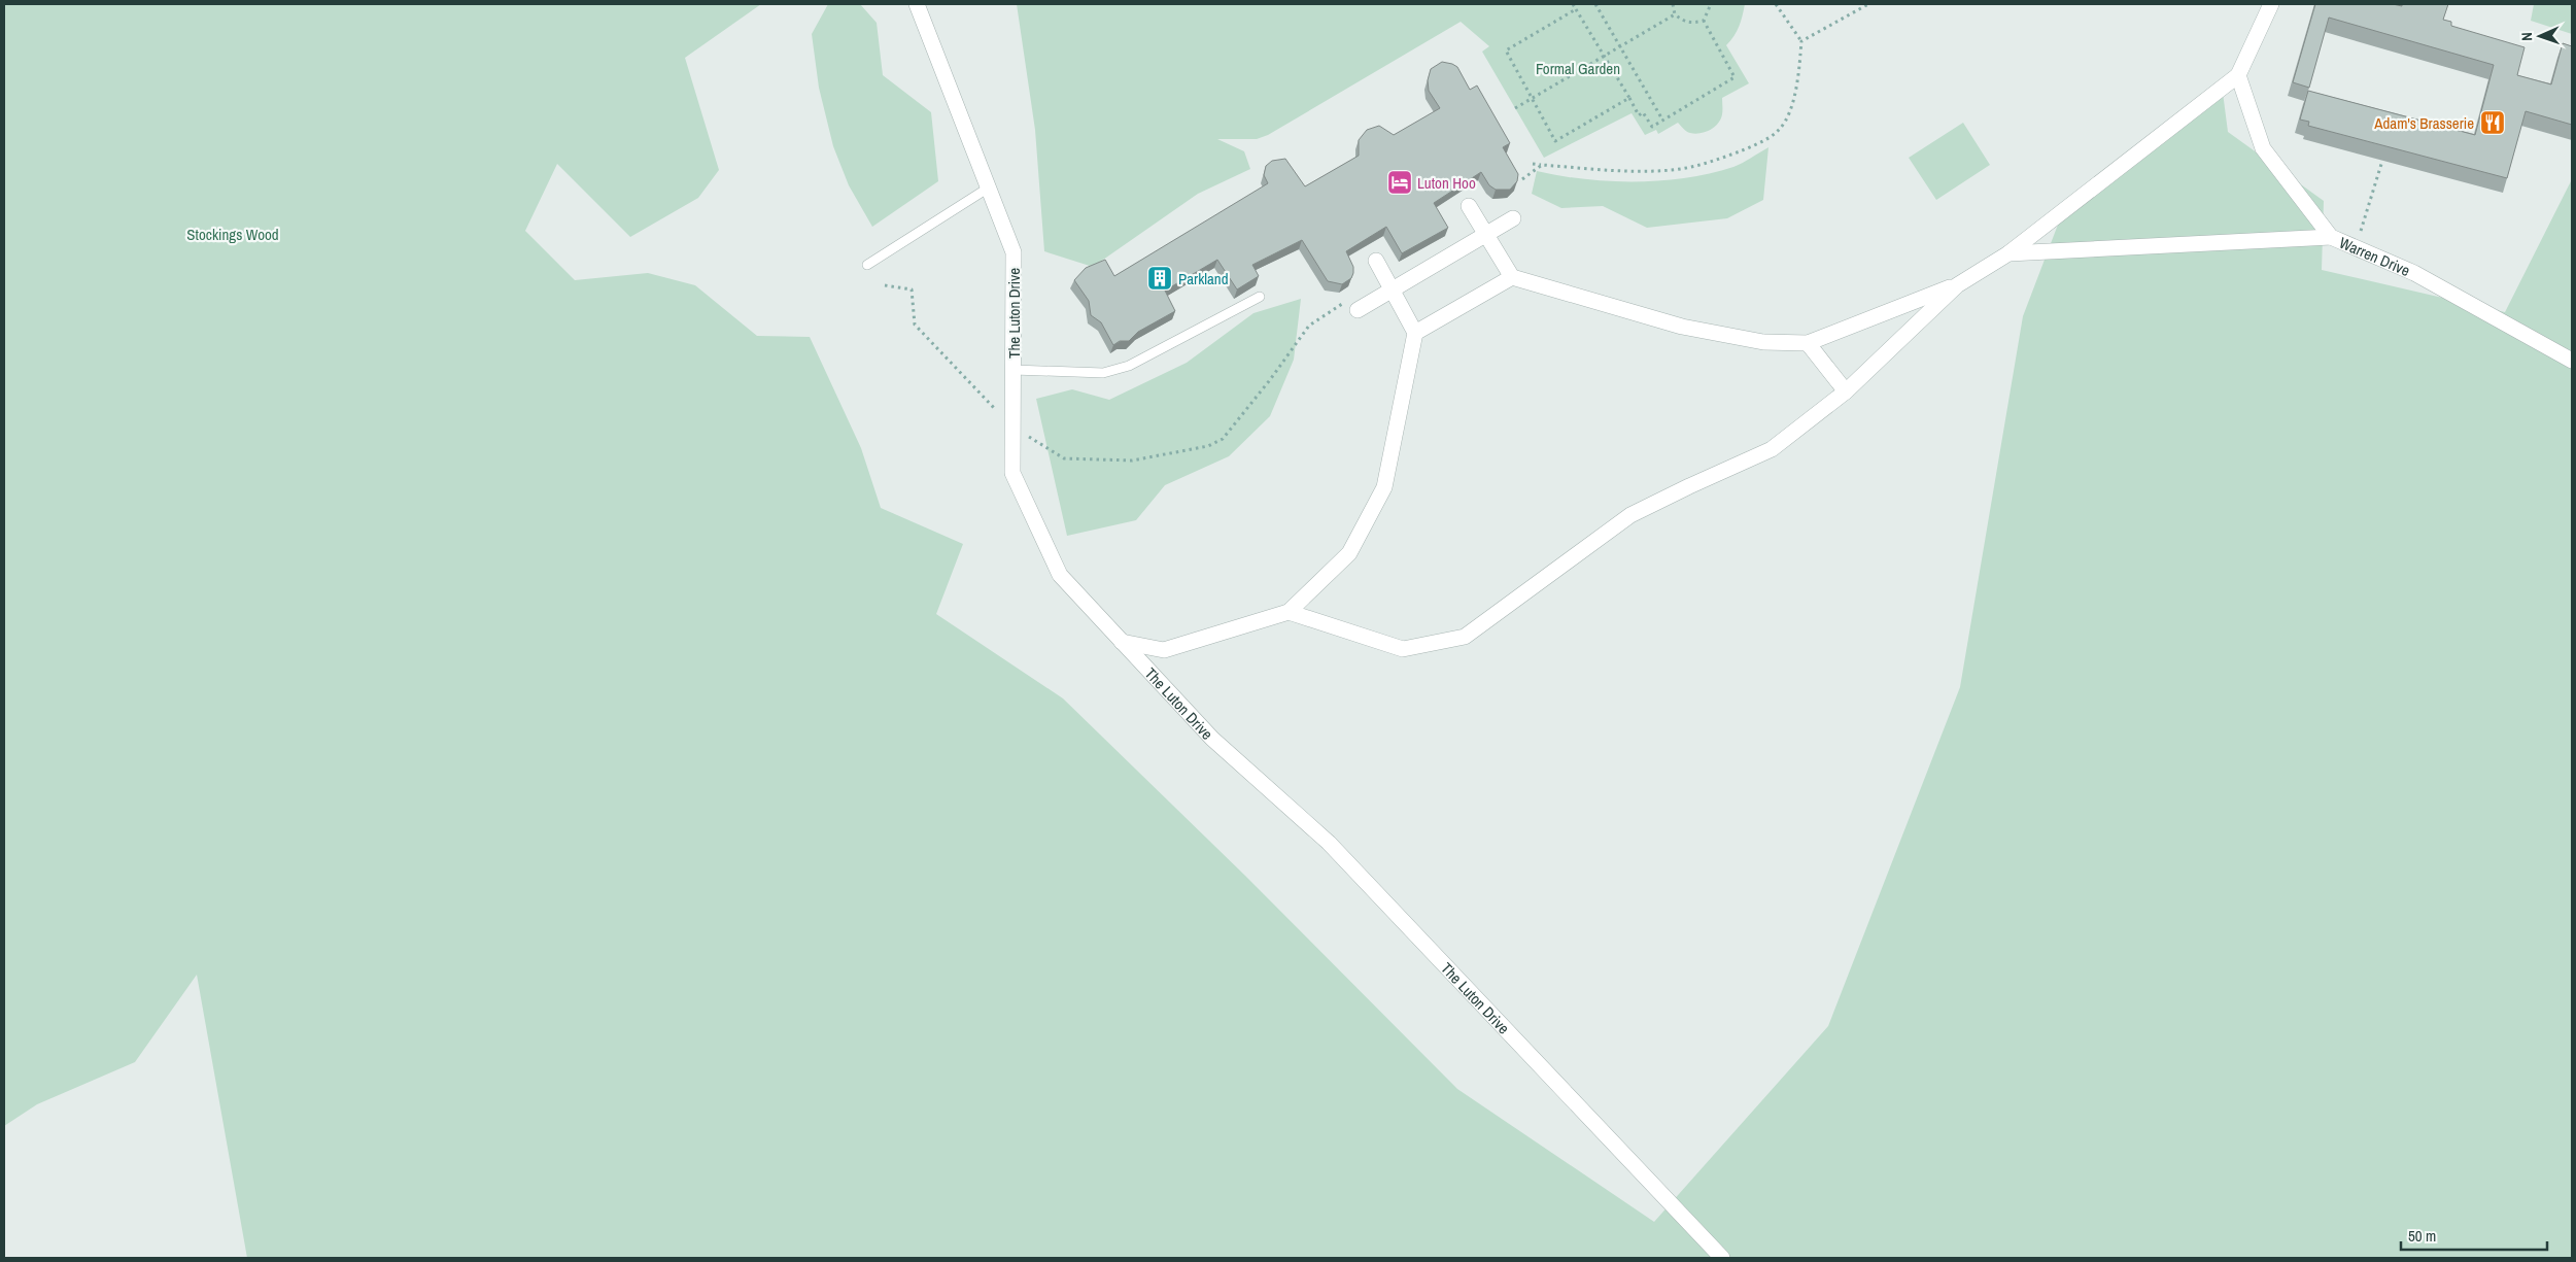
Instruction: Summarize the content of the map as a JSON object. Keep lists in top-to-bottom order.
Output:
{
  "streets": {
    "street": ["Warren Drive", "The Luton Drive"]
  },
  "parks": ["Formal Garden", "Stockings Wood"],
  "places": {
    "restaurant": ["Adam's Brasserie"],
    "hotel": ["Luton Hoo"],
    "building": ["Parkland"]
  },
  "scale_bar": "50 m",
  "north": "left"
}
